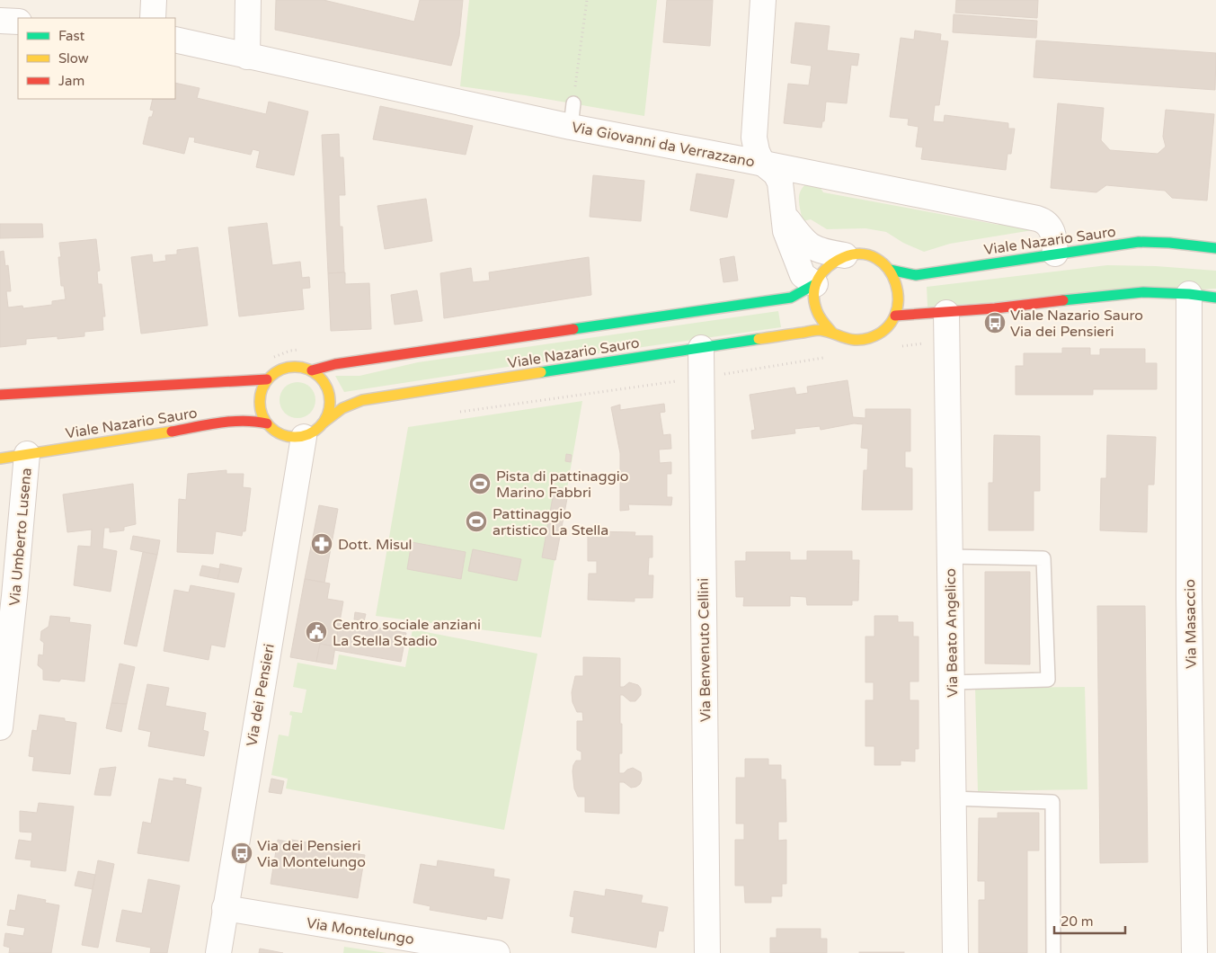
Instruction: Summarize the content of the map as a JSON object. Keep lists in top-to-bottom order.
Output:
{
  "streets": {
    "main road": ["Viale Nazario Sauro"],
    "street": [
      "Via Giovanni da Verrazzano",
      "Via Umberto Lusena",
      "Via Masaccio",
      "Via Beato Angelico",
      "Via Benvenuto Cellini",
      "Via dei Pensieri",
      "Via Montelungo"
    ]
  },
  "crossings": [
    ["Via Giovanni da Verrazzano", "Viale Nazario Sauro"],
    ["Viale Nazario Sauro", "Via Umberto Lusena"],
    ["Viale Nazario Sauro", "Via Benvenuto Cellini"],
    ["Viale Nazario Sauro", "Via dei Pensieri"],
    ["Via dei Pensieri", "Via Montelungo"]
  ],
  "places": {
    "bus stop": ["Viale Nazario Sauro Via dei Pensieri", "Via dei Pensieri Via Montelungo"],
    "sports": ["Pista di pattinaggio Marino Fabbri", "Pattinaggio artistico La Stella"],
    "pharmacy": ["Dott. Misul"],
    "public building": ["Centro sociale anziani La Stella Stadio"]
  },
  "legend": ["Fast", "Slow", "Jam"],
  "scale_bar": "20 m"
}
